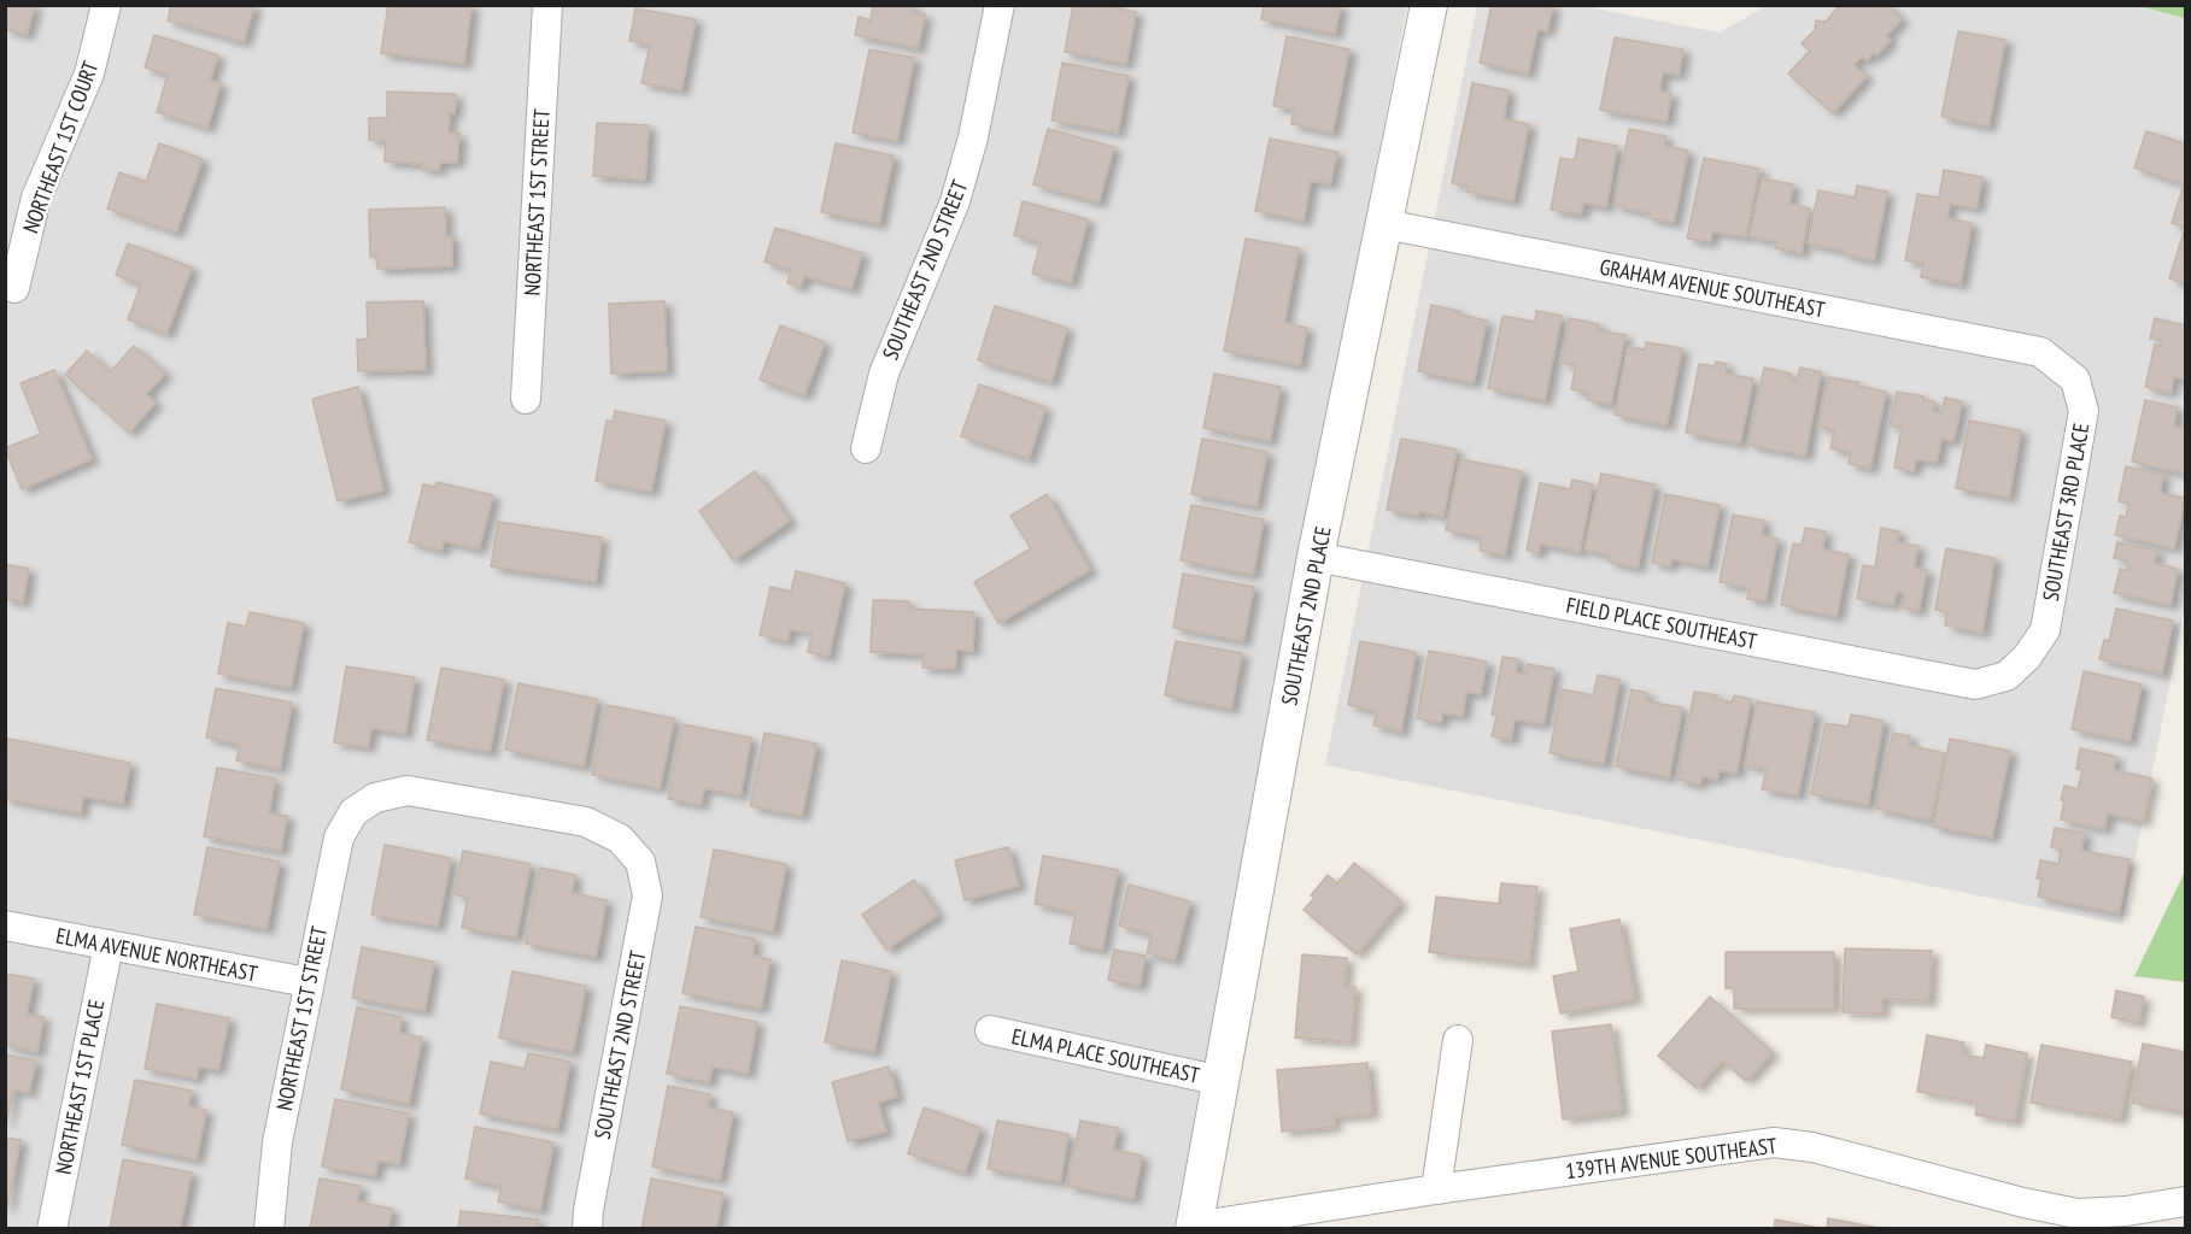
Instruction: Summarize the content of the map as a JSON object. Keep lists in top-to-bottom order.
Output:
{
  "streets": {
    "street": [
      "NORTHEAST 1ST COURT",
      "NORTHEAST 1ST STREET",
      "SOUTHEAST 2ND STREET",
      "GRAHAM AVENUE SOUTHEAST",
      "SOUTHEAST 3RD PLACE",
      "SOUTHEAST 2ND PLACE",
      "FIELD PLACE SOUTHEAST",
      "ELMA AVENUE NORTHEAST",
      "ELMA PLACE SOUTHEAST",
      "NORTHEAST 1ST PLACE",
      "139TH AVENUE SOUTHEAST"
    ]
  },
  "crossings": [
    ["NORTHEAST 1ST STREET", "SOUTHEAST 2ND STREET"],
    ["NORTHEAST 1ST STREET", "ELMA AVENUE NORTHEAST"],
    ["GRAHAM AVENUE SOUTHEAST", "SOUTHEAST 3RD PLACE"],
    ["GRAHAM AVENUE SOUTHEAST", "SOUTHEAST 2ND PLACE"],
    ["SOUTHEAST 3RD PLACE", "FIELD PLACE SOUTHEAST"],
    ["SOUTHEAST 2ND PLACE", "FIELD PLACE SOUTHEAST"],
    ["SOUTHEAST 2ND PLACE", "ELMA PLACE SOUTHEAST"],
    ["SOUTHEAST 2ND PLACE", "139TH AVENUE SOUTHEAST"],
    ["ELMA AVENUE NORTHEAST", "NORTHEAST 1ST PLACE"]
  ]
}
